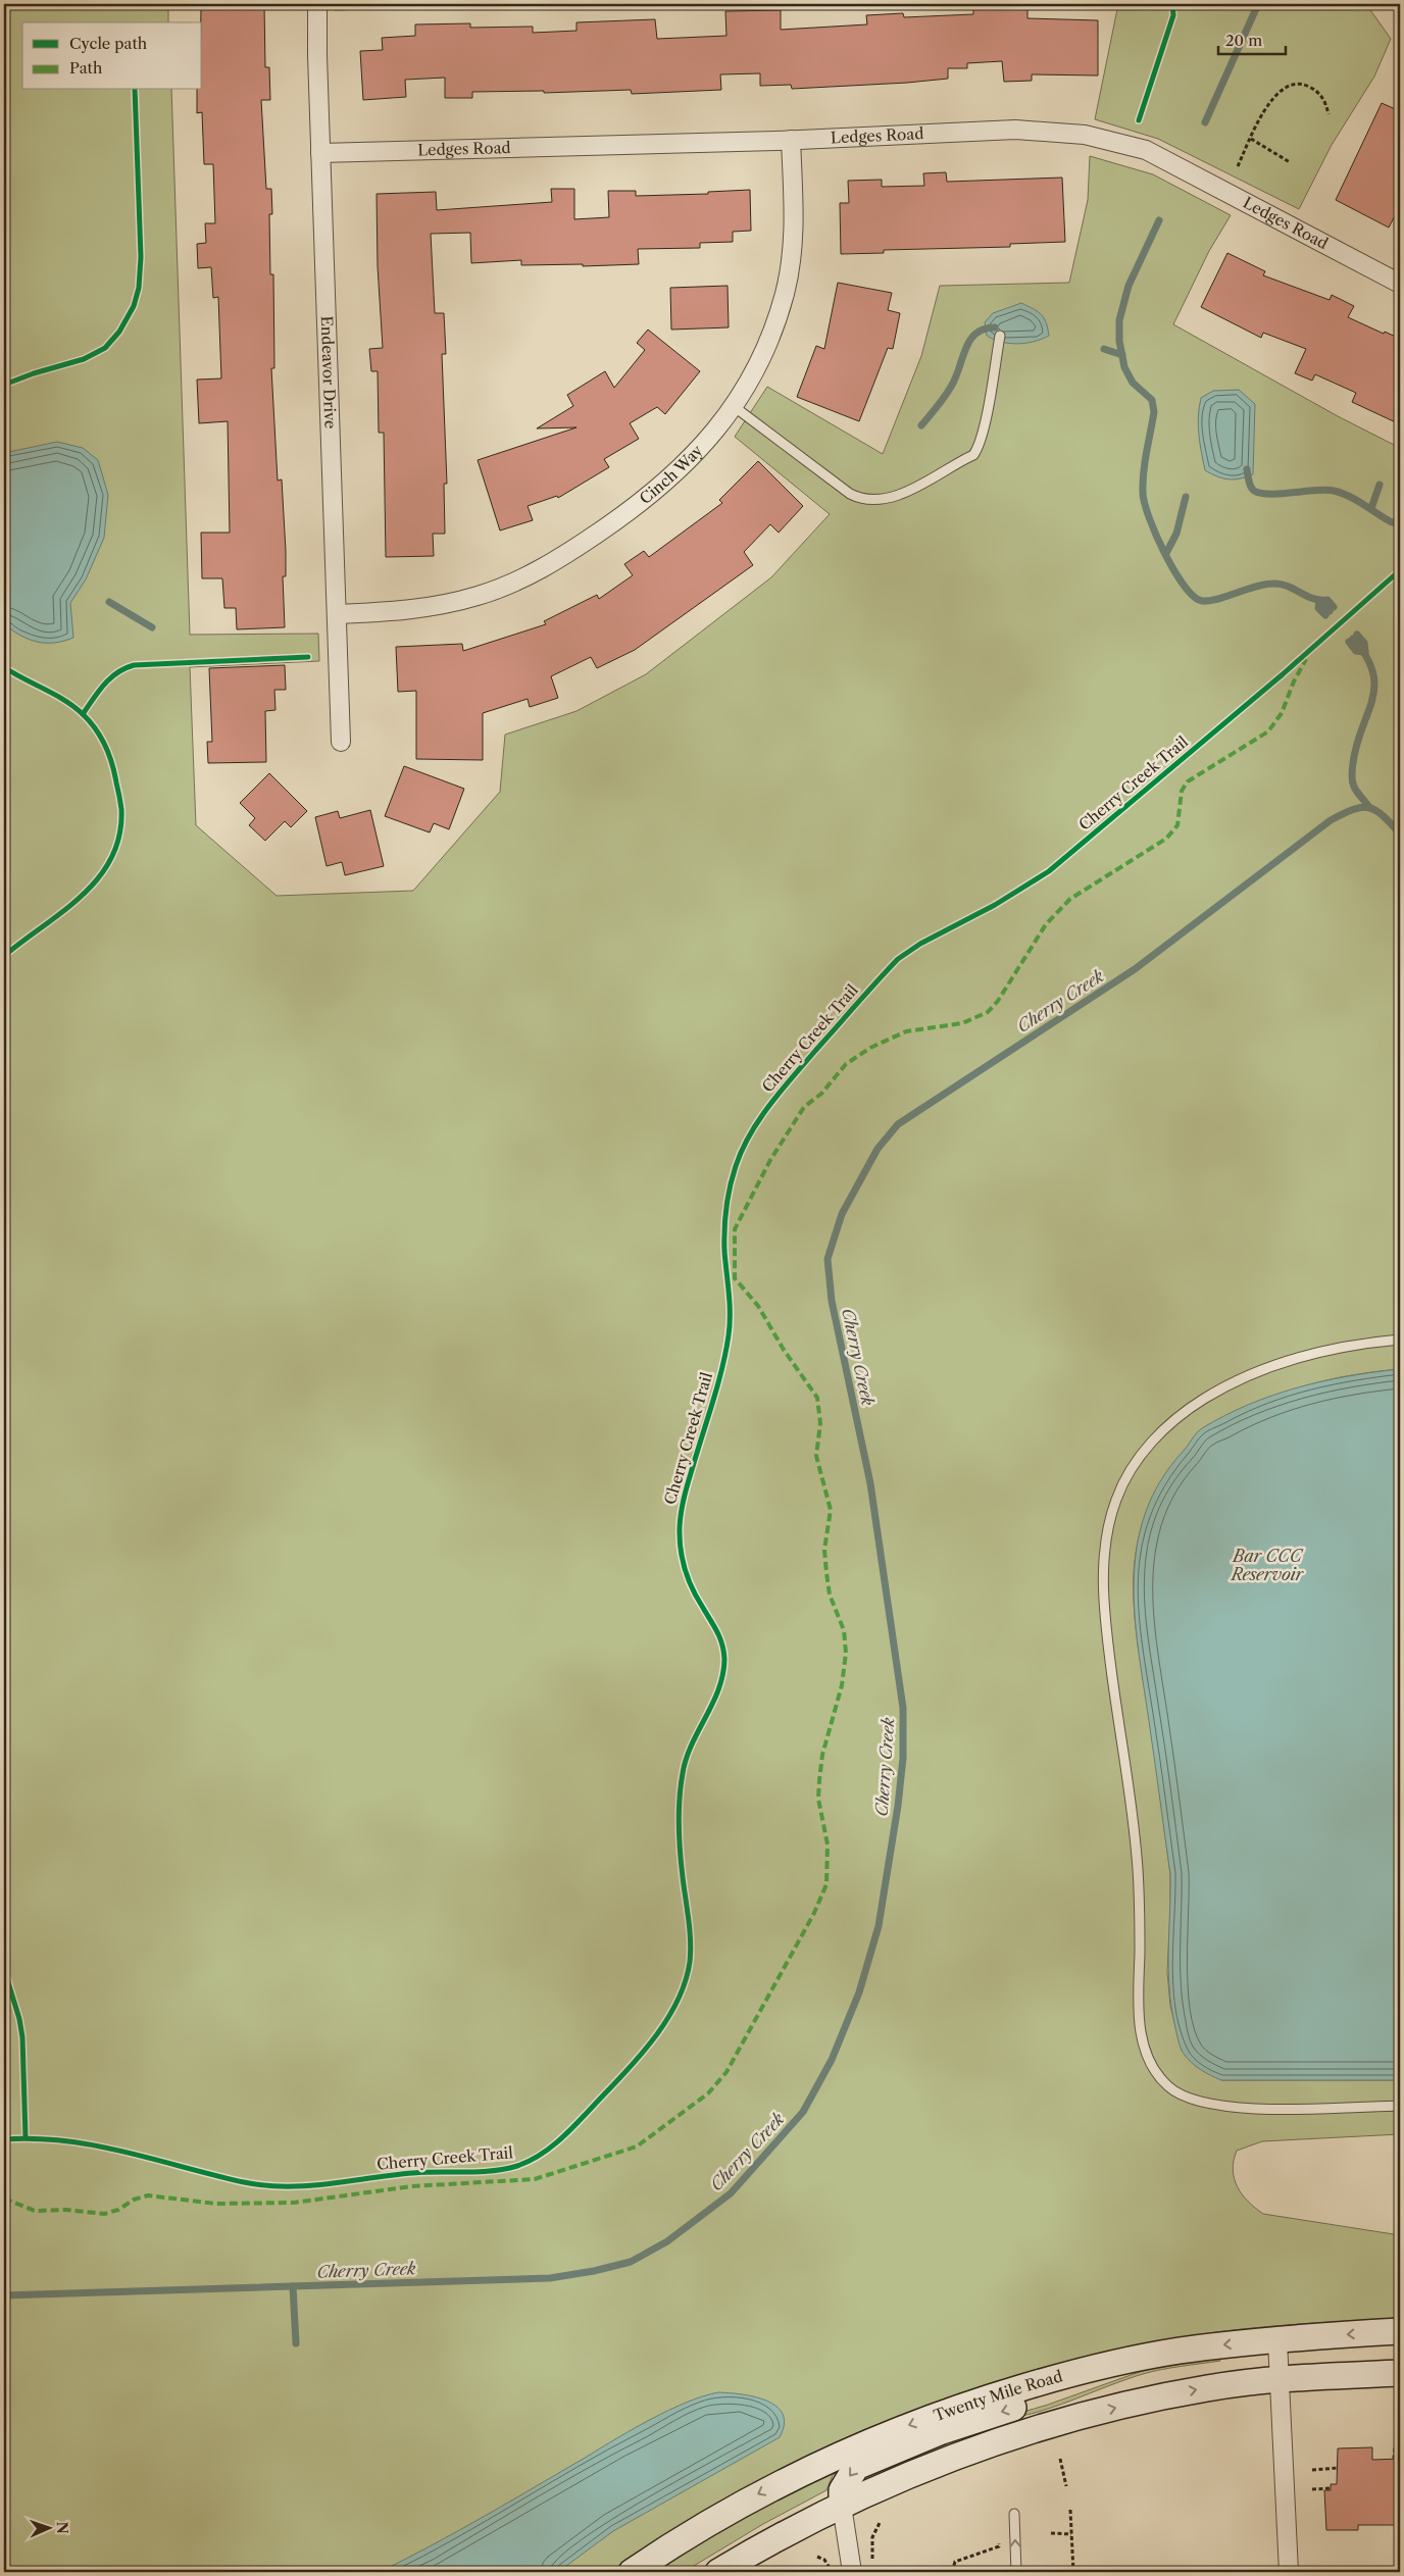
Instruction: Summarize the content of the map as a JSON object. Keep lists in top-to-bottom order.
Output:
{
  "streets": {
    "main road": ["Twenty Mile Road"],
    "street": ["Ledges Road", "Endeavor Drive", "Cinch Way"],
    "cycle path": ["Cherry Creek Trail"]
  },
  "crossings": [
    ["Ledges Road", "Endeavor Drive"],
    ["Ledges Road", "Cinch Way"],
    ["Endeavor Drive", "Cinch Way"]
  ],
  "water": ["Cherry Creek", "Bar CCC Reservoir"],
  "legend": ["Cycle path", "Path"],
  "scale_bar": "20 m",
  "north": "right"
}
